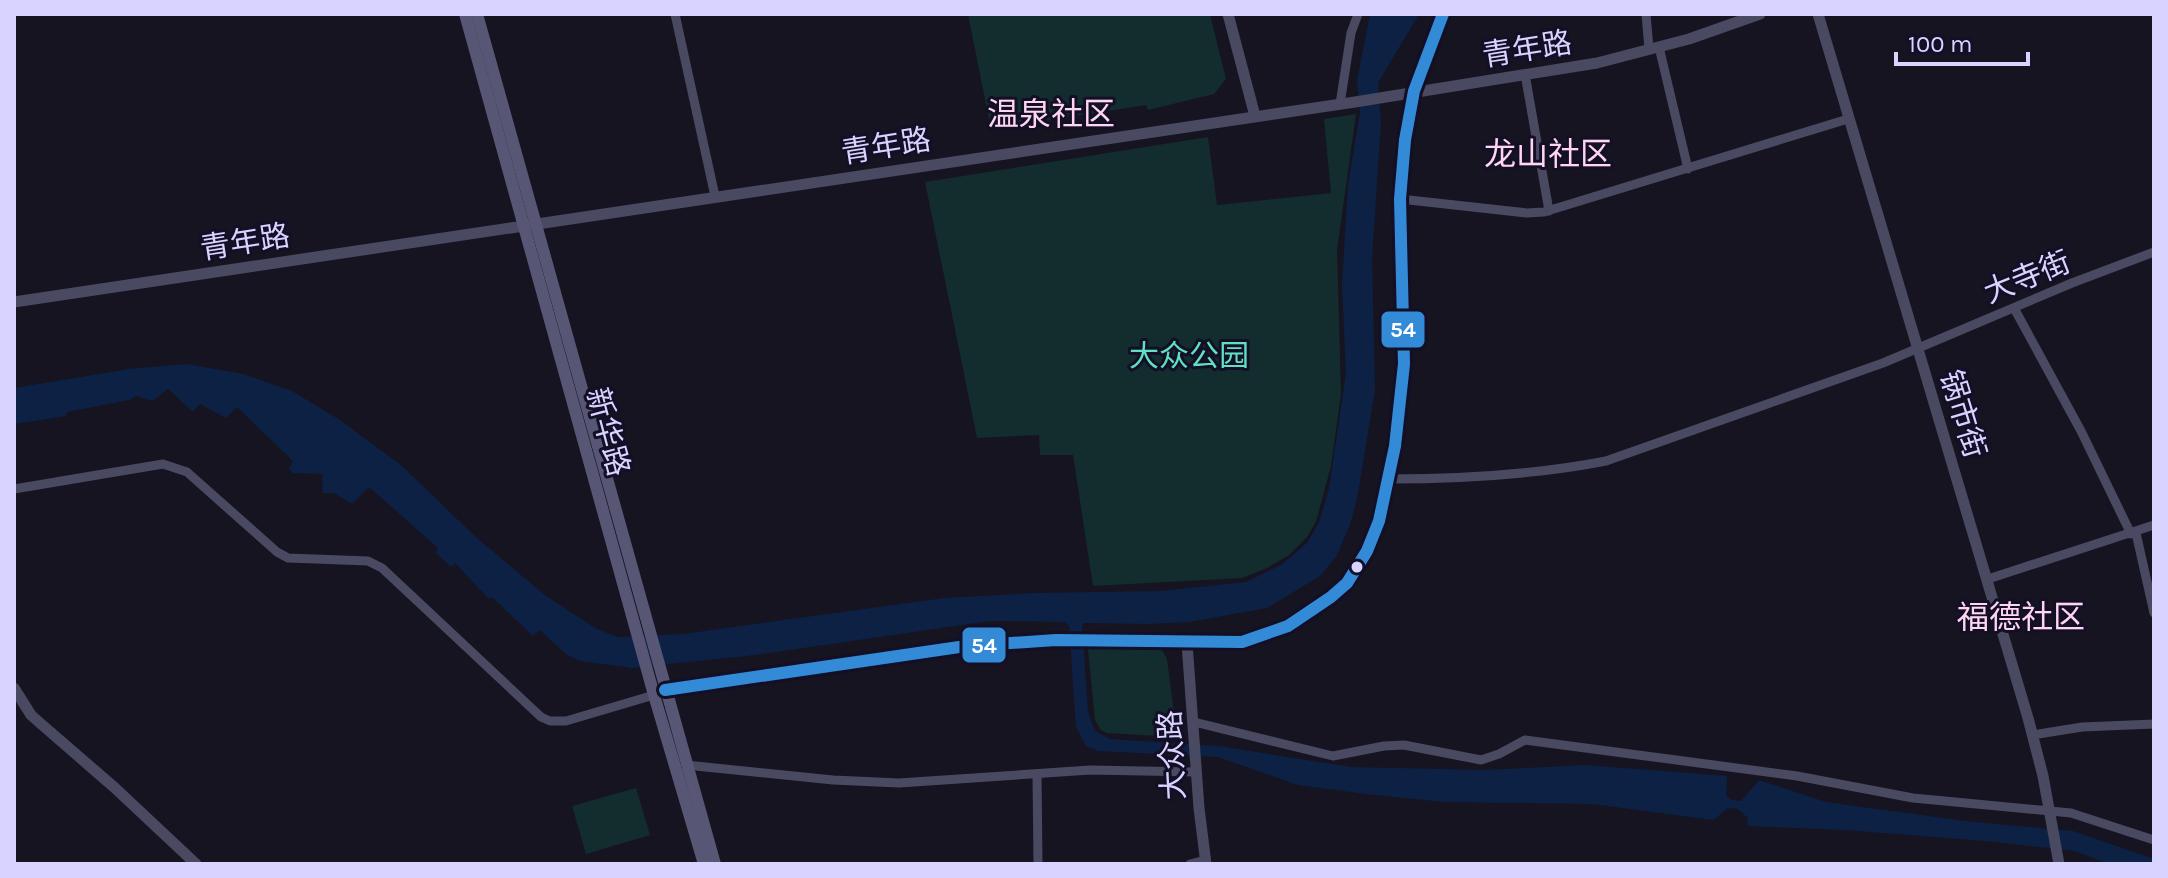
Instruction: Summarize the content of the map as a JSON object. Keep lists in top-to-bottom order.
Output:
{
  "streets": {
    "main road": ["新华路"],
    "street": [
      "青年路",
      "大寺街",
      "锅市街",
      "大众路"
    ]
  },
  "crossings": [
    ["青年路", "新华路"],
    ["大寺街", "锅市街"]
  ],
  "districts": ["温泉社区", "龙山社区", "福德社区"],
  "parks": ["大众公园"],
  "lines": ["transit line 54"],
  "scale_bar": "100 m"
}
